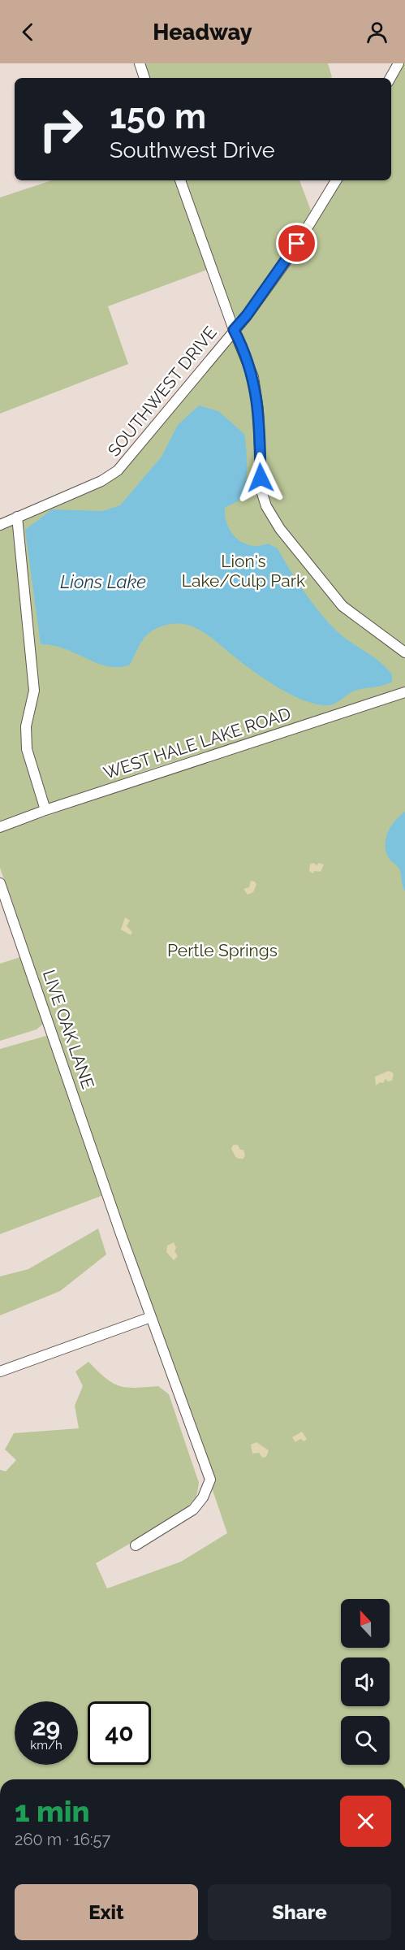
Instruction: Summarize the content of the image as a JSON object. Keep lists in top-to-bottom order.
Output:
{
  "streets": {
    "street": ["SOUTHWEST DRIVE", "WEST HALE LAKE ROAD", "LIVE OAK LANE"]
  },
  "water": ["Lions Lake"],
  "parks": ["Lion's Lake/Culp Park", "Pertle Springs"],
  "north": "top",
  "page": {
    "header": "Headway",
    "turn": ["150 m", "Southwest Drive"],
    "speed": "29 km/h",
    "limit": "40",
    "heading": ["1 min", "260 m · 16:57"],
    "buttons": ["Exit", "Share"]
  }
}
